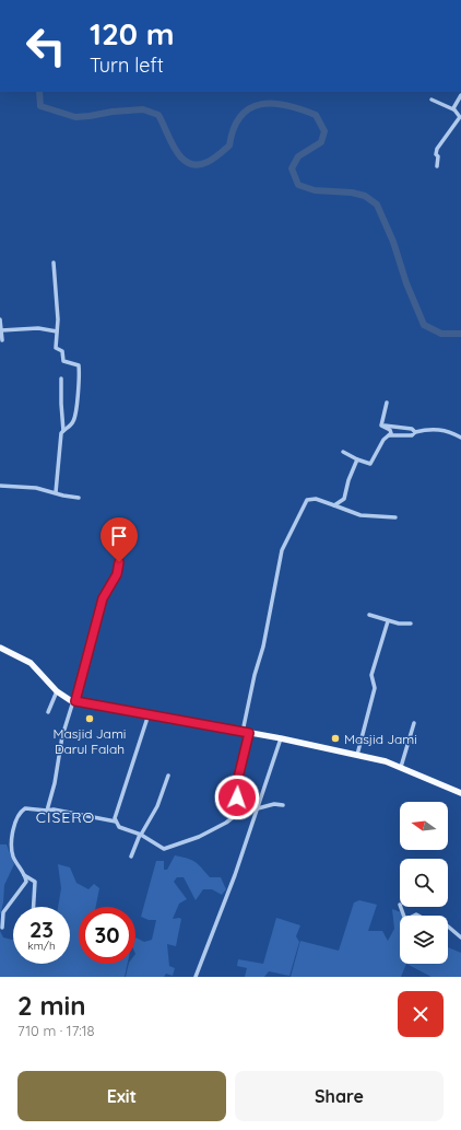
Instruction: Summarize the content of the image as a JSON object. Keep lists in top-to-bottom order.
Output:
{
  "districts": ["CISERO"],
  "places": ["Masjid Jami Darul Falah", "Masjid Jami"],
  "north": "left",
  "page": {
    "turn": ["120 m", "Turn left"],
    "speed": "23 km/h",
    "limit": "30",
    "heading": ["2 min", "710 m · 17:18"],
    "buttons": ["Exit", "Share"]
  }
}
